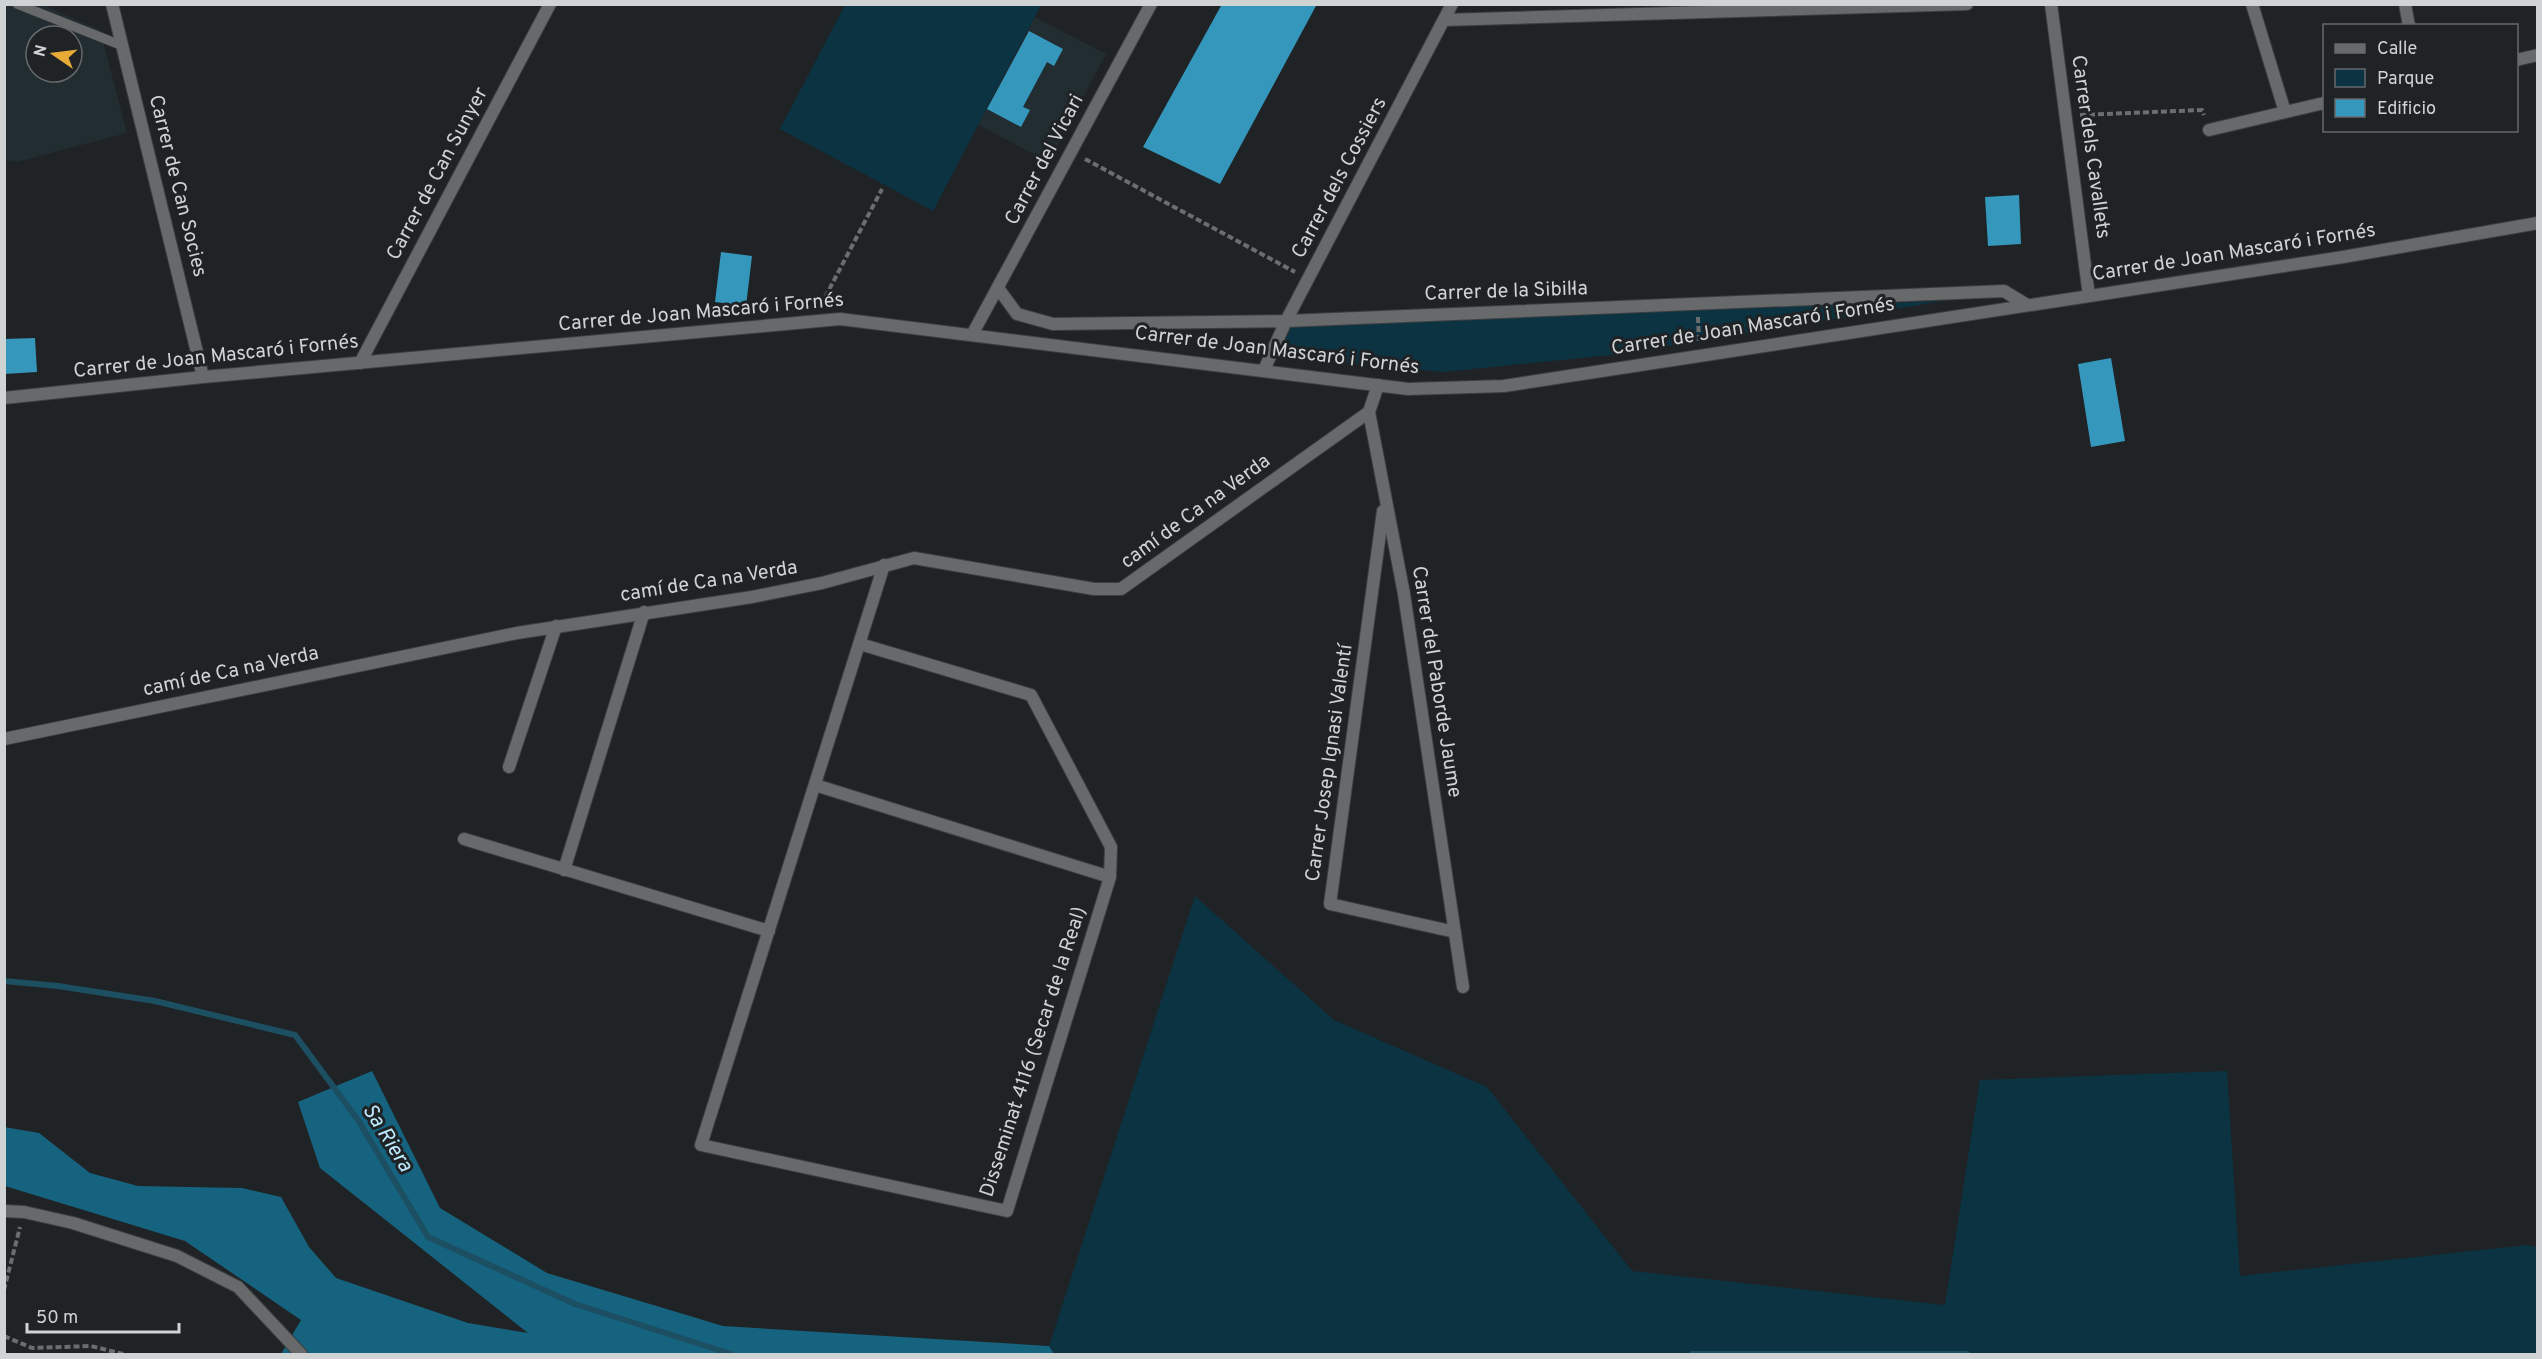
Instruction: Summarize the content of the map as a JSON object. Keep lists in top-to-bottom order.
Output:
{
  "streets": {
    "street": [
      "Carrer dels Cavallets",
      "Carrer del Vicari",
      "Carrer de Can Sunyer",
      "Carrer dels Cossiers",
      "Carrer de Can Socies",
      "Carrer de Joan Mascaró i Fornés",
      "Carrer de la Sibil·la",
      "camí de Ca na Verda",
      "Carrer del Paborde Jaume",
      "Carrer Josep Ignasi Valentí",
      "Disseminat 4116 (Secar de la Real)"
    ]
  },
  "crossings": [
    ["Carrer dels Cavallets", "Carrer de Joan Mascaró i Fornés"],
    ["Carrer del Vicari", "Carrer de Joan Mascaró i Fornés"],
    ["Carrer del Vicari", "Carrer de la Sibil·la"],
    ["Carrer de Can Sunyer", "Carrer de Joan Mascaró i Fornés"],
    ["Carrer dels Cossiers", "Carrer de Joan Mascaró i Fornés"],
    ["Carrer dels Cossiers", "Carrer de la Sibil·la"],
    ["Carrer de Can Socies", "Carrer de Joan Mascaró i Fornés"],
    ["Carrer de Joan Mascaró i Fornés", "Carrer de la Sibil·la"],
    ["Carrer de Joan Mascaró i Fornés", "Carrer del Paborde Jaume"],
    ["camí de Ca na Verda", "Carrer del Paborde Jaume"],
    ["camí de Ca na Verda", "Disseminat 4116 (Secar de la Real)"],
    ["Carrer del Paborde Jaume", "Carrer Josep Ignasi Valentí"]
  ],
  "water": ["Sa Riera"],
  "legend": ["Calle", "Parque", "Edificio"],
  "scale_bar": "50 m",
  "north": "left"
}
